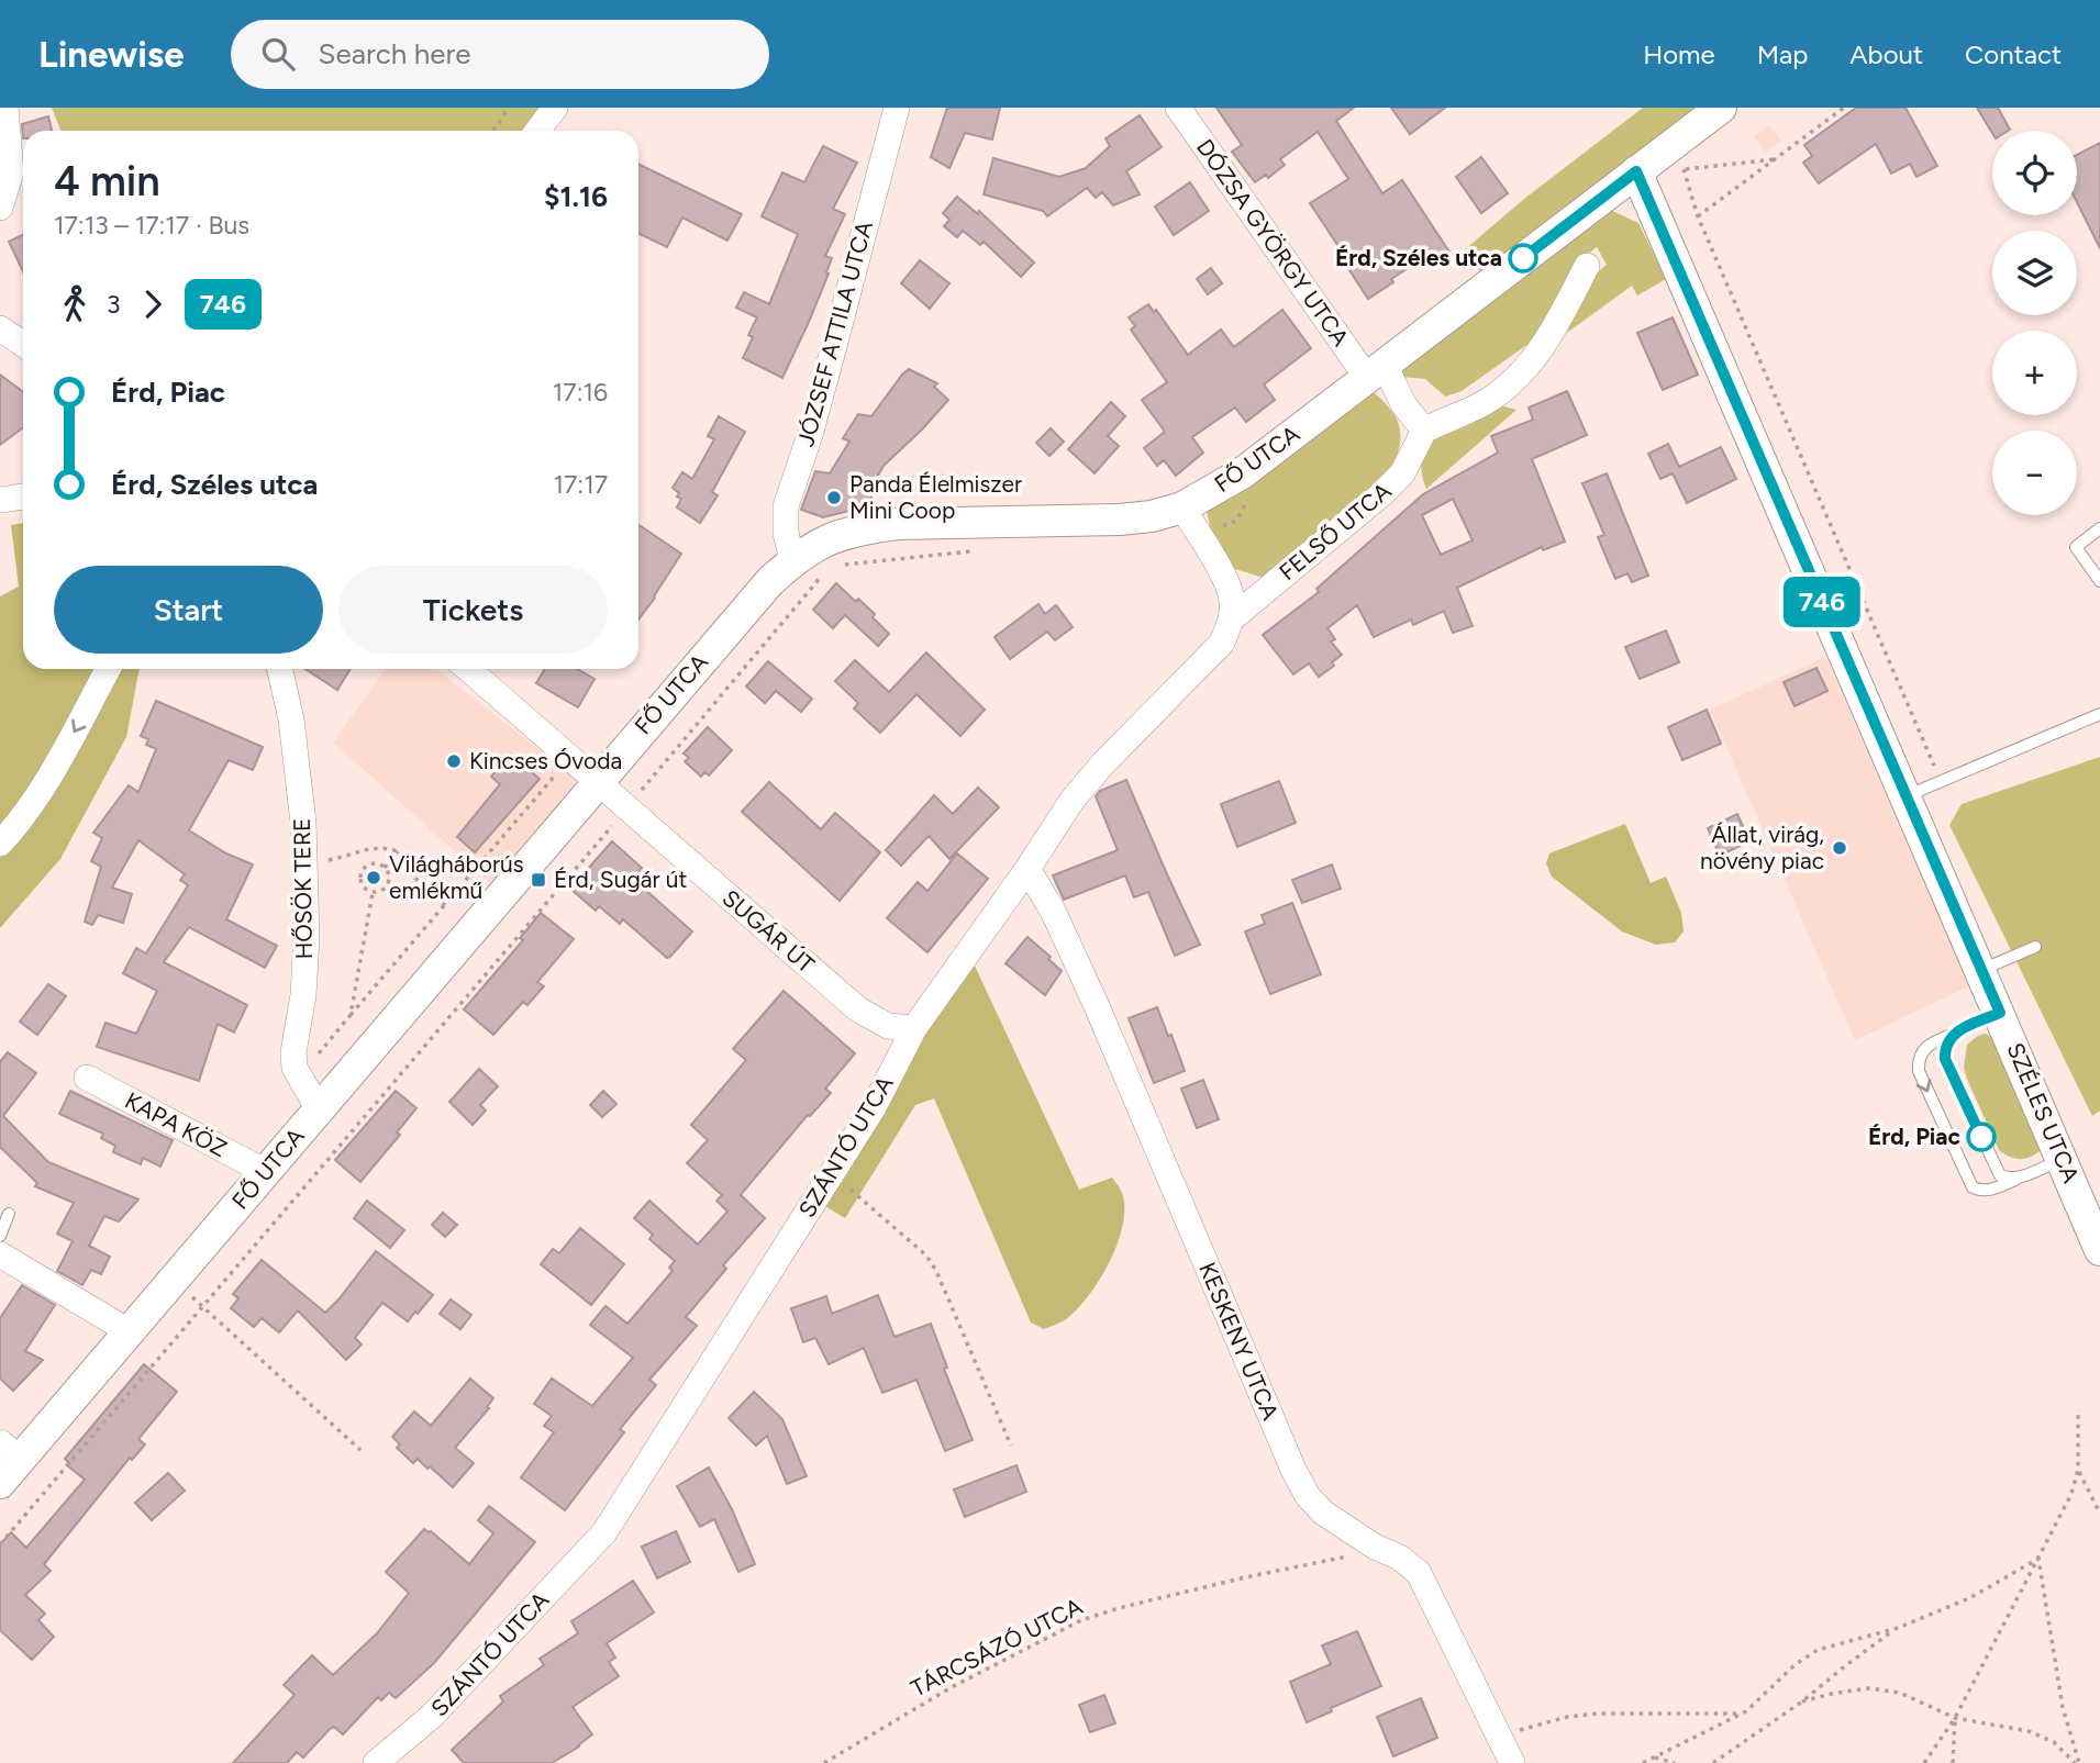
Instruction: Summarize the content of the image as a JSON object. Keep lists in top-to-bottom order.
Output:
{
  "streets": {
    "street": [
      "DÓZSA GYÖRGY UTCA",
      "JÓZSEF ATTILA UTCA",
      "FŐ UTCA",
      "FELSŐ UTCA",
      "HŐSÖK TERE",
      "SUGÁR ÚT",
      "SZÉLES UTCA",
      "KAPA KÖZ",
      "SZÁNTÓ UTCA",
      "KESKENY UTCA"
    ],
    "path": ["TÁRCSÁZÓ UTCA"]
  },
  "crossings": [
    ["DÓZSA GYÖRGY UTCA", "FŐ UTCA"],
    ["JÓZSEF ATTILA UTCA", "FŐ UTCA"],
    ["FŐ UTCA", "HŐSÖK TERE"],
    ["FŐ UTCA", "SUGÁR ÚT"],
    ["FŐ UTCA", "KAPA KÖZ"],
    ["FELSŐ UTCA", "SZÁNTÓ UTCA"],
    ["SUGÁR ÚT", "SZÁNTÓ UTCA"],
    ["SZÁNTÓ UTCA", "KESKENY UTCA"],
    ["KESKENY UTCA", "TÁRCSÁZÓ UTCA"]
  ],
  "places": {
    "other": [
      "Érd, Széles utca",
      "Panda Élelmiszer Mini Coop",
      "Kincses Óvoda",
      "Állat, virág, növény piac",
      "Világháborús emlékmű",
      "Érd, Piac"
    ],
    "transit": ["Érd, Sugár út"]
  },
  "lines": ["bus line 746"],
  "page": {
    "header": "Linewise",
    "search": "Search here",
    "nav": [
      "Home",
      "Map",
      "About",
      "Contact"
    ],
    "on_map": "746",
    "map_buttons": ["+", "−"],
    "heading": ["4 min", "17:13 – 17:17 · Bus", "$1.16"],
    "legs": ["3", "746"],
    "list": [
      {
        "name": "Érd, Piac",
        "value": "17:16"
      },
      {
        "name": "Érd, Széles utca",
        "value": "17:17"
      }
    ],
    "buttons": ["Start", "Tickets"]
  }
}
